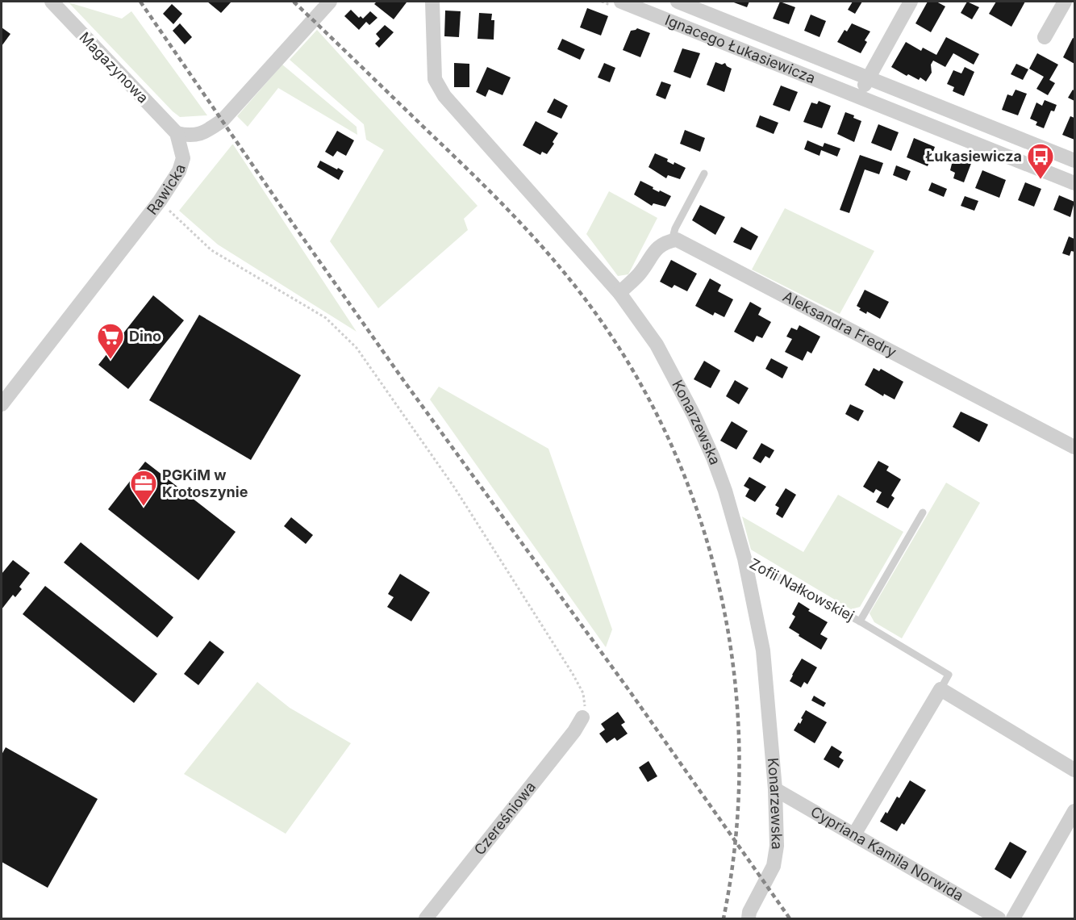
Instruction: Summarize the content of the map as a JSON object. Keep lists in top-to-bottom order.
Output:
{
  "streets": {
    "street": [
      "Ignacego Łukasiewicza",
      "Magazynowa",
      "Rawicka",
      "Aleksandra Fredry",
      "Konarzewska",
      "Czereśniowa",
      "Cypriana Kamila Norwida"
    ],
    "lane": ["Zofii Nałkowskiej"]
  },
  "crossings": [
    ["Magazynowa", "Rawicka"],
    ["Konarzewska", "Zofii Nałkowskiej"],
    ["Konarzewska", "Cypriana Kamila Norwida"]
  ],
  "places": {
    "bus stop": ["Łukasiewicza"],
    "supermarket": ["Dino"],
    "office": ["PGKiM w Krotoszynie"]
  }
}
